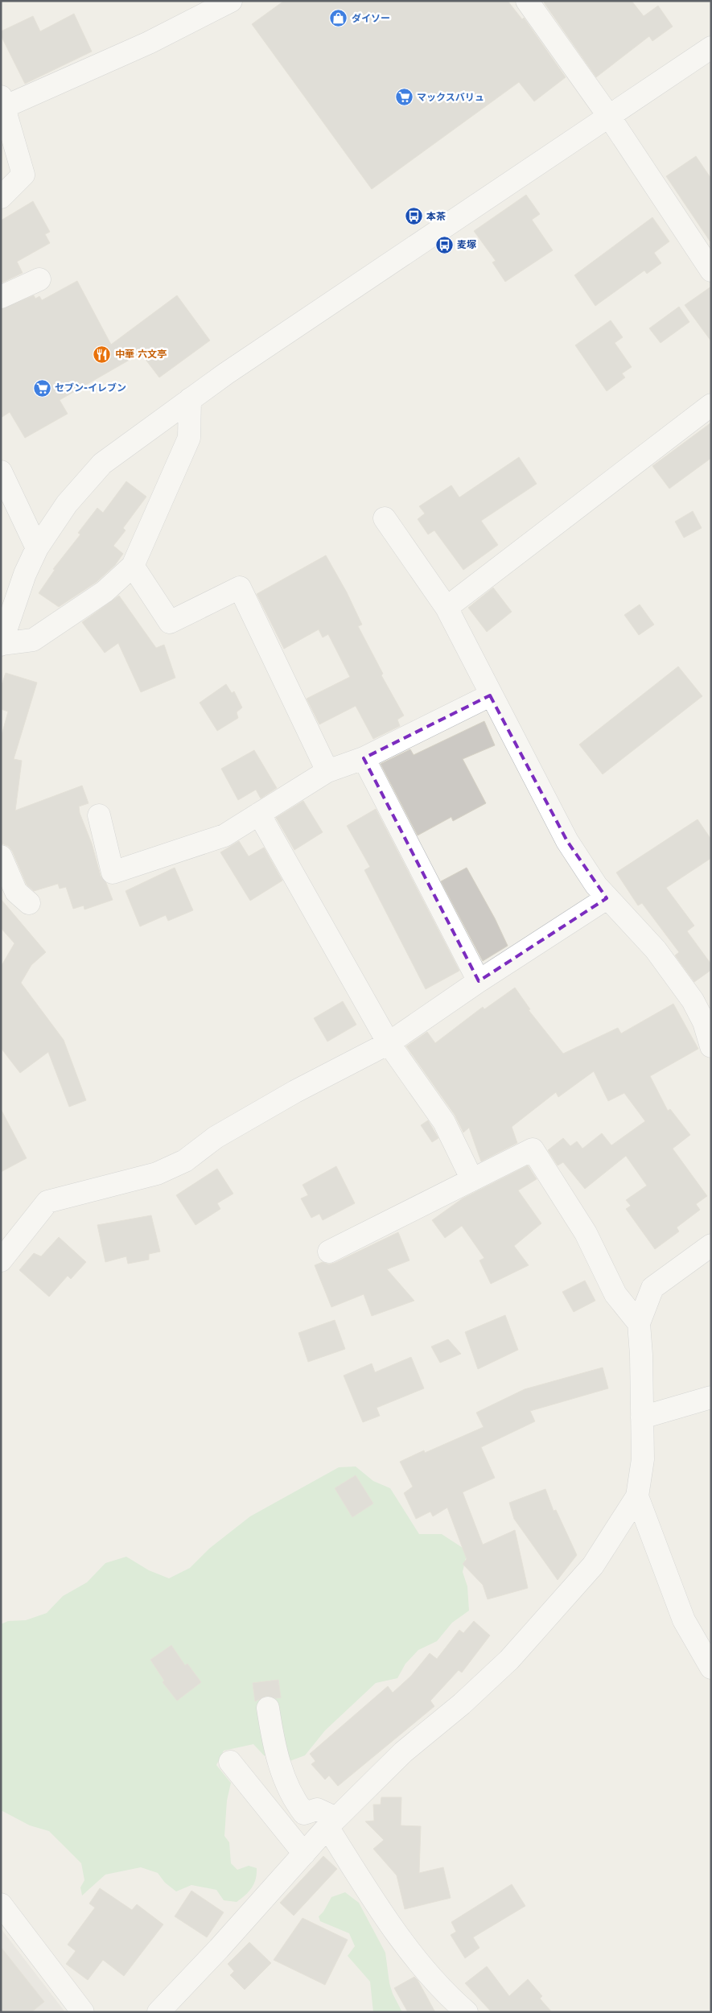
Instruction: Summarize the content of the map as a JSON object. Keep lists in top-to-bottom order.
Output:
{
  "places": {
    "shop": ["ダイソー"],
    "supermarket": ["マックスバリュ", "セブン-イレブン"],
    "bus stop": ["本茶", "麦塚"],
    "restaurant": ["中華 六文亭"]
  }
}
